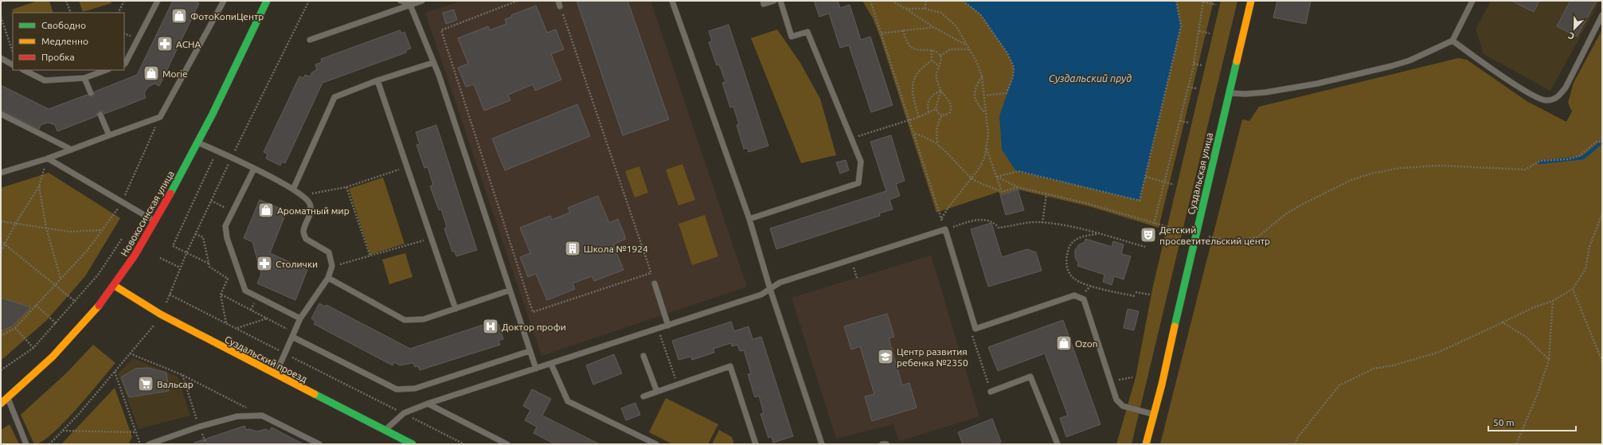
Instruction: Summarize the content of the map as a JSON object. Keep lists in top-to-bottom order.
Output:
{
  "streets": {
    "street": ["Суздальская улица", "Новокосинская улица", "Суздальский проезд"]
  },
  "crossings": [
    ["Новокосинская улица", "Суздальский проезд"]
  ],
  "water": ["Суздальский пруд"],
  "places": {
    "shop": [
      "ФотоКопиЦентр",
      "Morie",
      "Ароматный мир",
      "Ozon"
    ],
    "pharmacy": ["АСНА", "Столички"],
    "theatre": ["Детский просветительский центр"],
    "building": ["Школа №1924"],
    "hospital": ["Доктор профи"],
    "school or university": ["Центр развития ребенка №2350"],
    "supermarket": ["Вальсар"]
  },
  "legend": ["Свободно", "Медленно", "Пробка"],
  "scale_bar": "50 m",
  "north": "bottom left"
}
